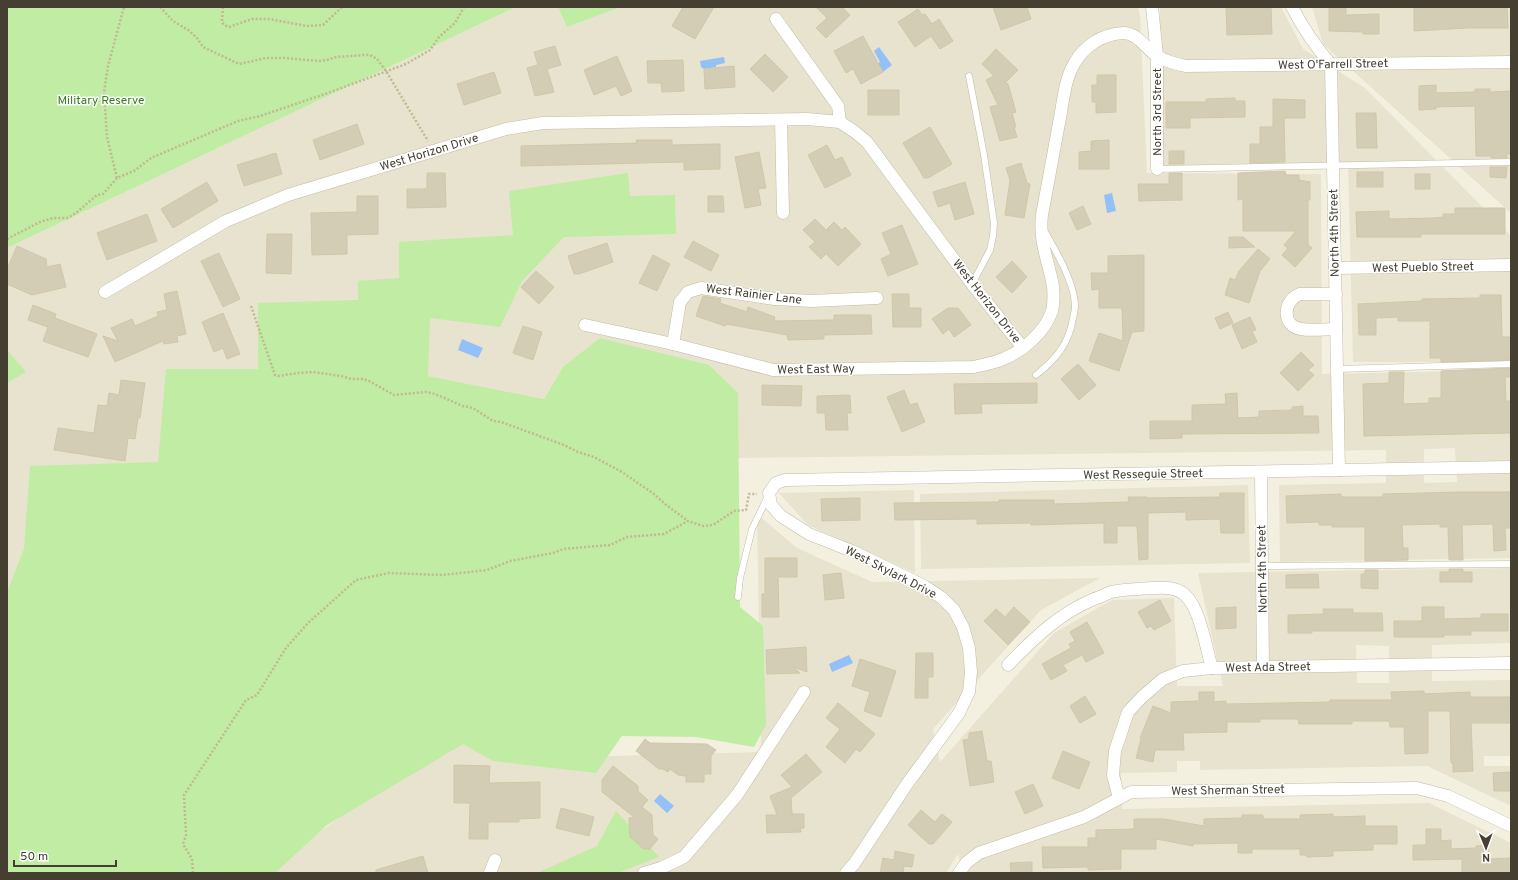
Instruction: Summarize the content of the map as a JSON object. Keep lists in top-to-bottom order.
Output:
{
  "streets": {
    "street": [
      "West O'Farrell Street",
      "North 3rd Street",
      "West Horizon Drive",
      "North 4th Street",
      "West Pueblo Street",
      "West Rainier Lane",
      "West East Way",
      "West Resseguie Street",
      "West Skylark Drive",
      "West Ada Street",
      "West Sherman Street"
    ]
  },
  "crossings": [
    ["West O'Farrell Street", "North 3rd Street"],
    ["West O'Farrell Street", "West Horizon Drive"],
    ["West O'Farrell Street", "North 4th Street"],
    ["North 3rd Street", "West Horizon Drive"],
    ["West Horizon Drive", "West East Way"],
    ["North 4th Street", "West Pueblo Street"],
    ["North 4th Street", "West Resseguie Street"],
    ["North 4th Street", "West Ada Street"],
    ["West Rainier Lane", "West East Way"],
    ["West Resseguie Street", "West Skylark Drive"],
    ["West Ada Street", "West Sherman Street"]
  ],
  "parks": ["Military Reserve"],
  "scale_bar": "50 m",
  "north": "bottom"
}
